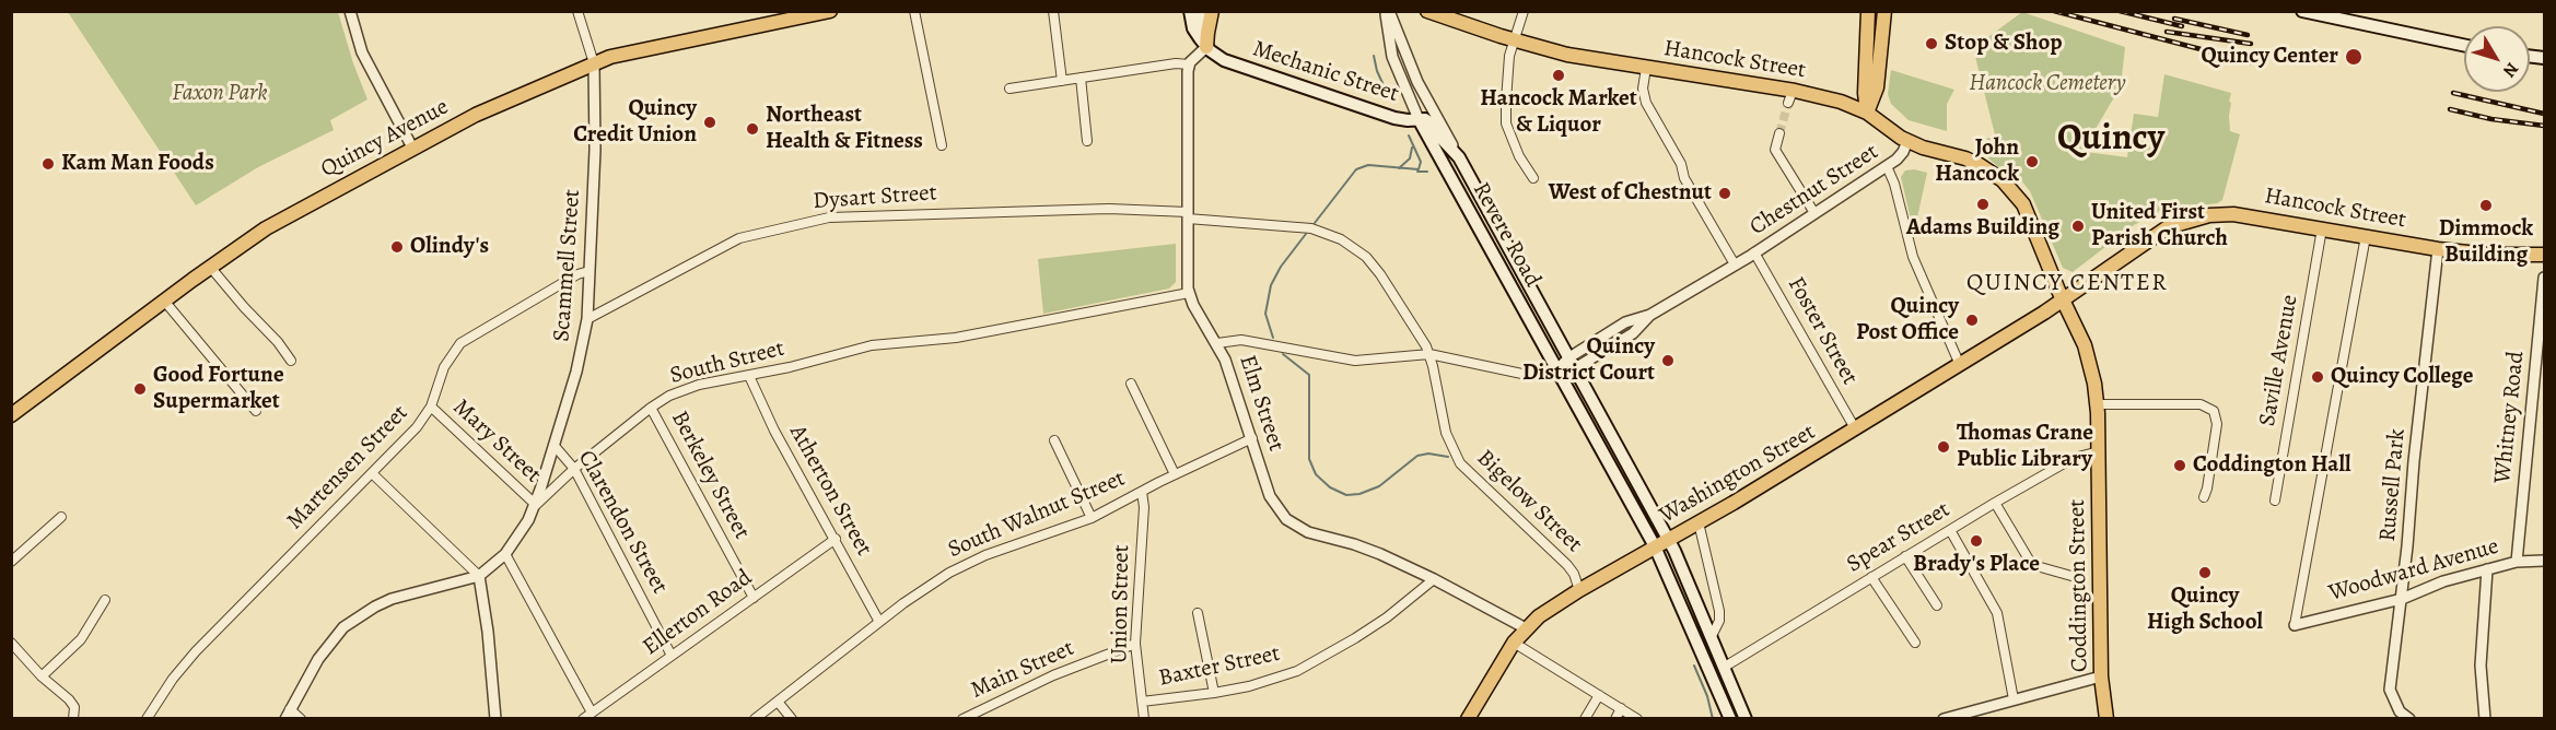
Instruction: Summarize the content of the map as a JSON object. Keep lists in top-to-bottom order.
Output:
{
  "streets": {
    "main road": [
      "Hancock Street",
      "Mechanic Street",
      "Quincy Avenue",
      "Revere Road",
      "Washington Street",
      "Coddington Street"
    ],
    "street": [
      "Chestnut Street",
      "Dysart Street",
      "Scammell Street",
      "Foster Street",
      "Saville Avenue",
      "South Street",
      "Elm Street",
      "Whitney Road",
      "Mary Street",
      "Martensen Street",
      "Berkeley Street",
      "Russell Park",
      "Atherton Street",
      "Bigelow Street",
      "South Walnut Street",
      "Clarendon Street",
      "Spear Street",
      "Woodward Avenue",
      "Union Street",
      "Ellerton Road",
      "Baxter Street",
      "Main Street"
    ]
  },
  "crossings": [
    ["Hancock Street", "Chestnut Street"],
    ["Hancock Street", "Saville Avenue"],
    ["Hancock Street", "Washington Street"],
    ["Hancock Street", "Russell Park"],
    ["Hancock Street", "Coddington Street"],
    ["Mechanic Street", "Revere Road"],
    ["Quincy Avenue", "Scammell Street"],
    ["Chestnut Street", "Revere Road"],
    ["Chestnut Street", "Foster Street"],
    ["Dysart Street", "Scammell Street"],
    ["Dysart Street", "Elm Street"],
    ["Dysart Street", "Bigelow Street"],
    ["Revere Road", "Washington Street"],
    ["Revere Road", "Spear Street"],
    ["Scammell Street", "South Street"],
    ["Scammell Street", "Mary Street"],
    ["Scammell Street", "Martensen Street"],
    ["Scammell Street", "Clarendon Street"],
    ["Foster Street", "Washington Street"],
    ["South Street", "Elm Street"],
    ["South Street", "Mary Street"],
    ["South Street", "Berkeley Street"],
    ["South Street", "Atherton Street"],
    ["South Street", "Clarendon Street"],
    ["Elm Street", "Washington Street"],
    ["Elm Street", "Bigelow Street"],
    ["Elm Street", "South Walnut Street"],
    ["Elm Street", "Baxter Street"],
    ["Whitney Road", "Woodward Avenue"],
    ["Mary Street", "Martensen Street"],
    ["Washington Street", "Bigelow Street"],
    ["Washington Street", "Coddington Street"],
    ["Berkeley Street", "Ellerton Road"],
    ["Russell Park", "Woodward Avenue"],
    ["Atherton Street", "South Walnut Street"],
    ["Atherton Street", "Ellerton Road"],
    ["South Walnut Street", "Union Street"],
    ["Clarendon Street", "Ellerton Road"],
    ["Spear Street", "Coddington Street"],
    ["Union Street", "Baxter Street"],
    ["Union Street", "Main Street"]
  ],
  "districts": ["Quincy", "QUINCY CENTER"],
  "parks": ["Hancock Cemetery", "Faxon Park"],
  "places": [
    "Stop & Shop",
    "Quincy Center",
    "Hancock Market & Liquor",
    "Quincy Credit Union",
    "Northeast Health & Fitness",
    "John Hancock",
    "Kam Man Foods",
    "West of Chestnut",
    "Adams Building",
    "Dimmock Building",
    "United First Parish Church",
    "Olindy's",
    "Quincy Post Office",
    "Quincy District Court",
    "Quincy College",
    "Good Fortune Supermarket",
    "Thomas Crane Public Library",
    "Coddington Hall",
    "Brady's Place",
    "Quincy High School"
  ],
  "north": "bottom right"
}
